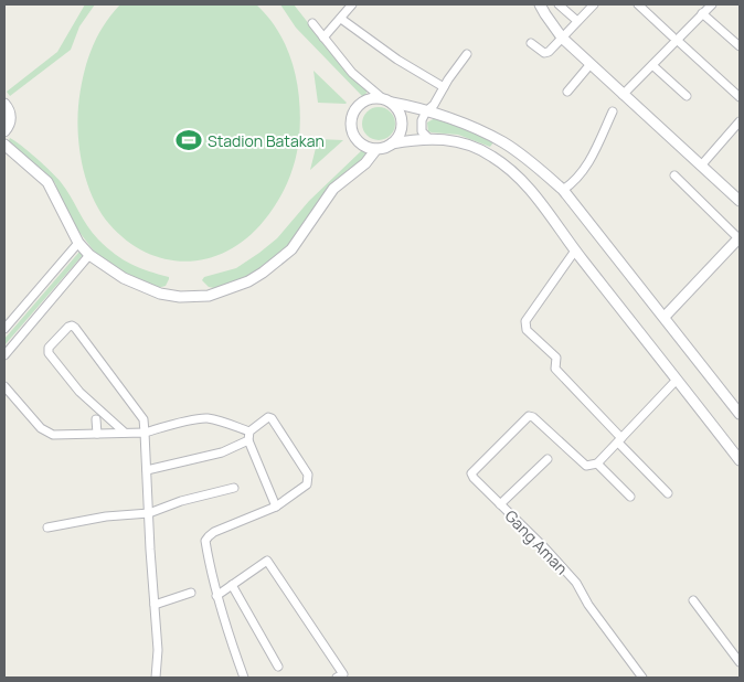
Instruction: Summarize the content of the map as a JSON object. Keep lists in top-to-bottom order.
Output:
{
  "streets": {
    "street": ["Gang Aman"]
  },
  "places": {
    "sports": ["Stadion Batakan"]
  }
}
